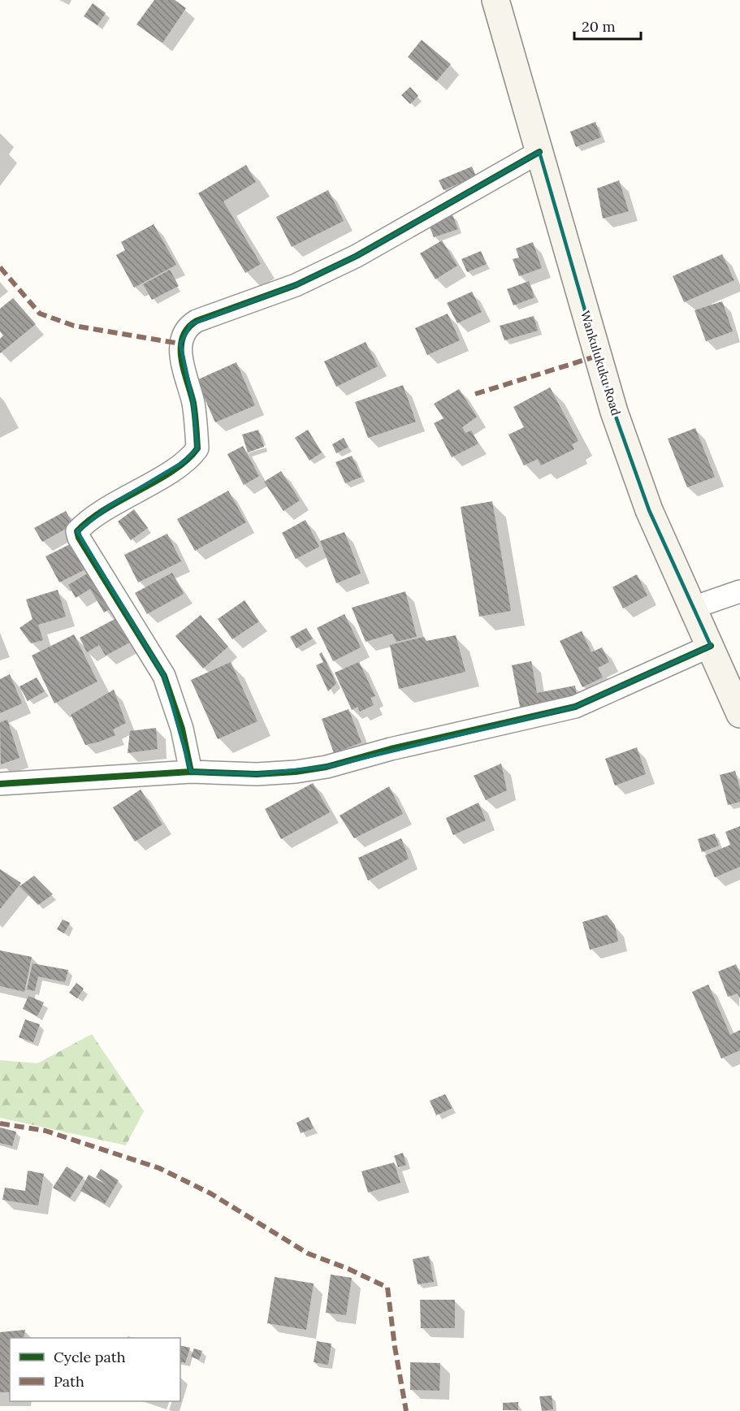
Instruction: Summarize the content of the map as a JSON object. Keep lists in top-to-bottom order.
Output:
{
  "streets": {
    "main road": ["Wankulukuku Road"]
  },
  "legend": ["Cycle path", "Path"],
  "scale_bar": "20 m"
}
